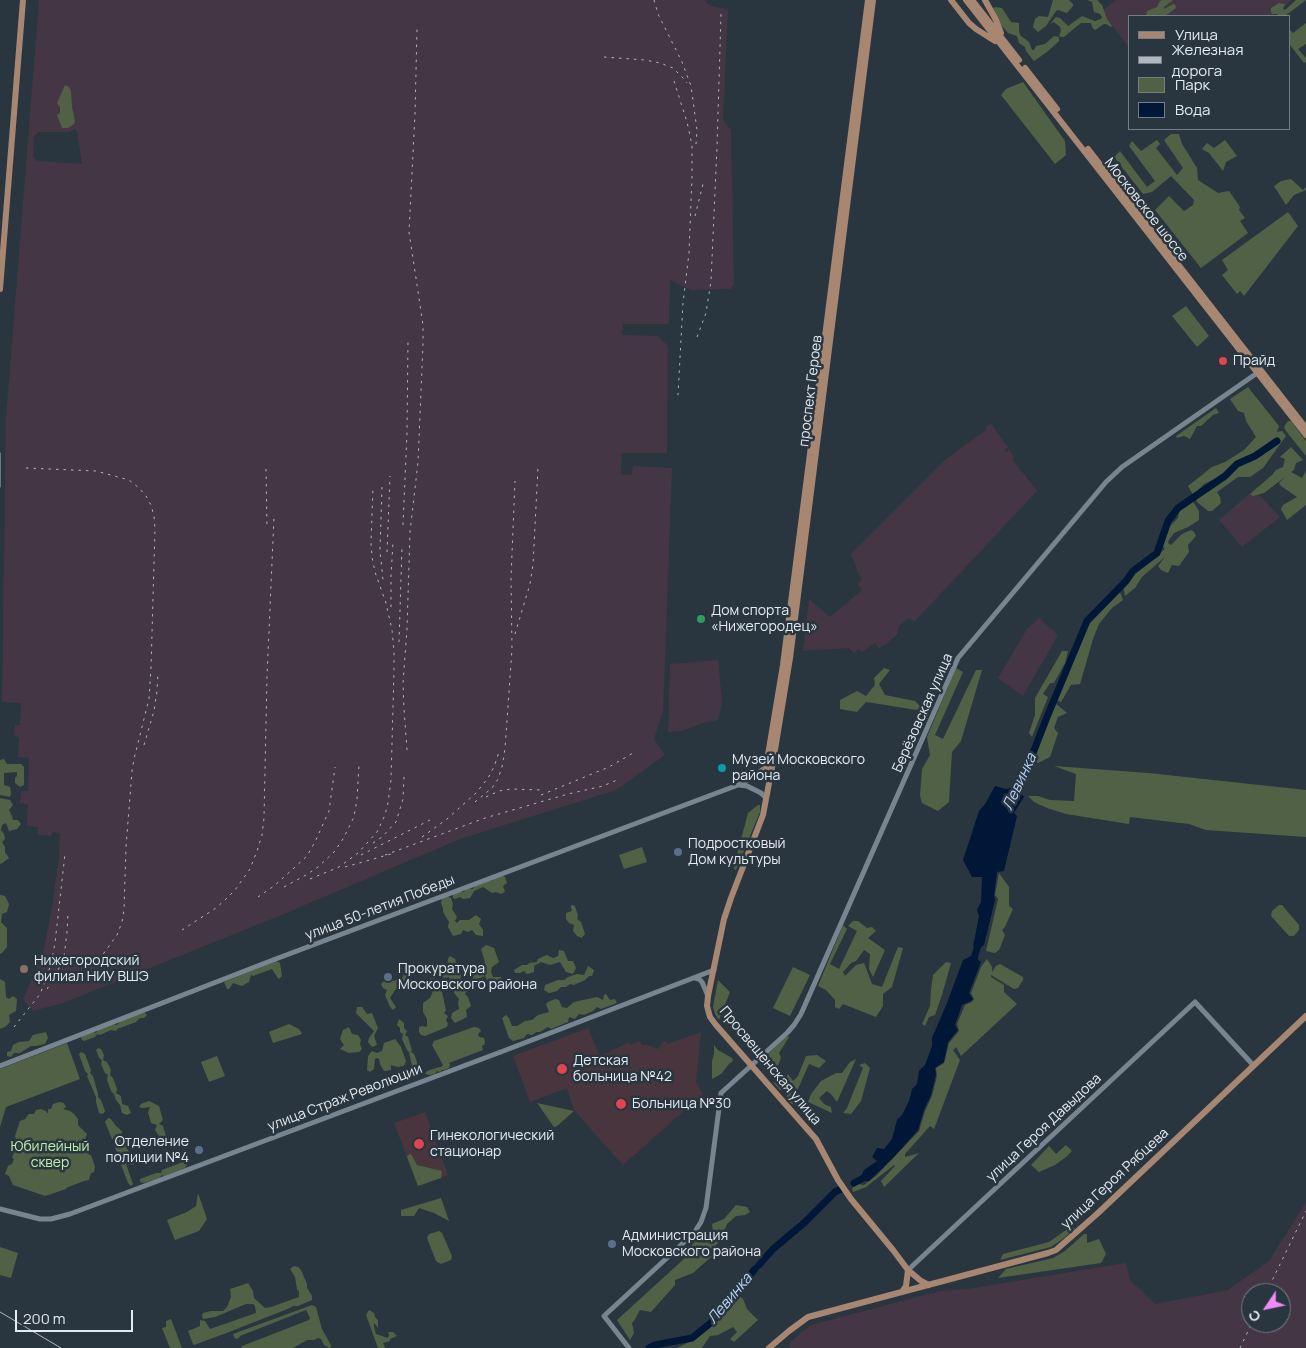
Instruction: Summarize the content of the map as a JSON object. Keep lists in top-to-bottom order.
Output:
{
  "streets": {
    "main road": [
      "Московское шоссе",
      "проспект Героев",
      "Просвещенская улица",
      "улица Героя Рябцева"
    ],
    "street": [
      "Берёзовская улица",
      "улица 50-летия Победы",
      "улица Страж Революции",
      "улица Героя Давыдова"
    ]
  },
  "crossings": [
    ["Московское шоссе", "Берёзовская улица"],
    ["проспект Героев", "улица 50-летия Победы"],
    ["проспект Героев", "Просвещенская улица"],
    ["Берёзовская улица", "Просвещенская улица"],
    ["Просвещенская улица", "улица Страж Революции"],
    ["Просвещенская улица", "улица Героя Давыдова"],
    ["Просвещенская улица", "улица Героя Рябцева"],
    ["улица Героя Давыдова", "улица Героя Рябцева"]
  ],
  "water": ["Левинка"],
  "parks": ["Юбилейный сквер"],
  "places": [
    "Прайд",
    "Дом спорта «Нижегородец»",
    "Музей Московского района",
    "Подростковый Дом культуры",
    "Нижегородский филиал НИУ ВШЭ",
    "Прокуратура Московского района",
    "Детская больница №42",
    "Больница №30",
    "Гинекологический стационар",
    "Отделение полиции №4",
    "Администрация Московского района"
  ],
  "legend": [
    "Улица",
    "Железная дорога",
    "Парк",
    "Вода"
  ],
  "scale_bar": "200 m",
  "north": "bottom left"
}
